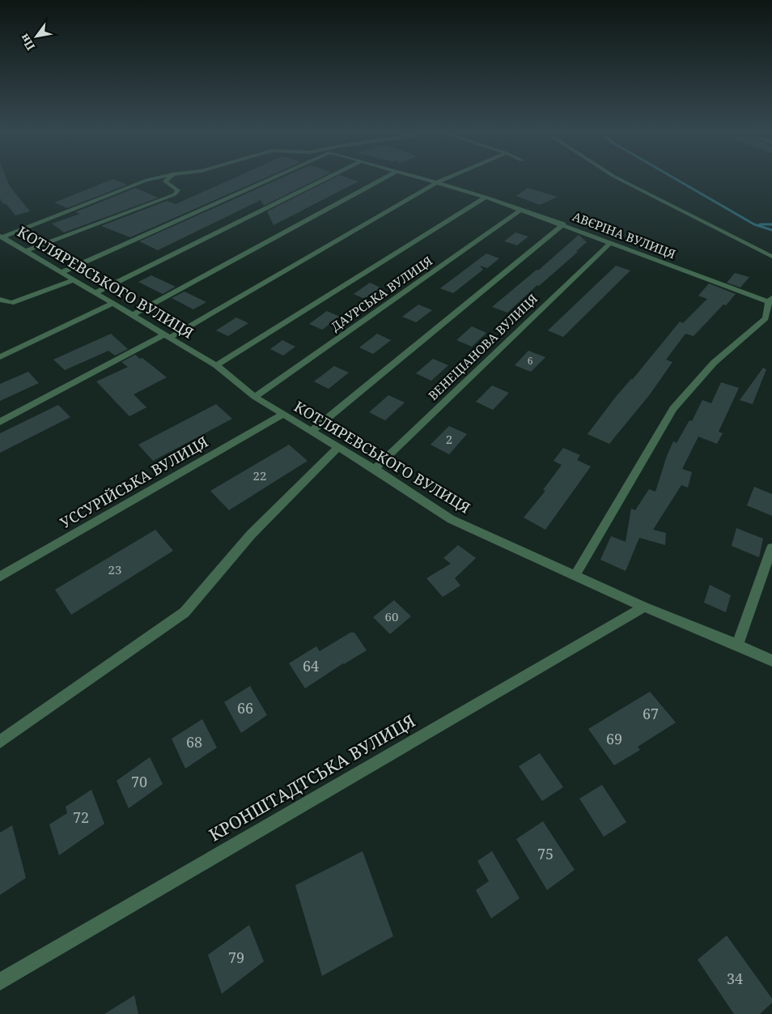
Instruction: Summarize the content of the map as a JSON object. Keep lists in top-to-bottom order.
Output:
{
  "streets": {
    "street": [
      "АВЄРІНА ВУЛИЦЯ",
      "КОТЛЯРЕВСЬКОГО ВУЛИЦЯ",
      "ДАУРСЬКА ВУЛИЦЯ",
      "ВЕНЕЦІАНОВА ВУЛИЦЯ",
      "УССУРІЙСЬКА ВУЛИЦЯ",
      "КРОНШТАДТСЬКА ВУЛИЦЯ"
    ]
  },
  "crossings": [
    ["АВЄРІНА ВУЛИЦЯ", "ДАУРСЬКА ВУЛИЦЯ"],
    ["АВЄРІНА ВУЛИЦЯ", "ВЕНЕЦІАНОВА ВУЛИЦЯ"],
    ["КОТЛЯРЕВСЬКОГО ВУЛИЦЯ", "ДАУРСЬКА ВУЛИЦЯ"],
    ["КОТЛЯРЕВСЬКОГО ВУЛИЦЯ", "ВЕНЕЦІАНОВА ВУЛИЦЯ"],
    ["КОТЛЯРЕВСЬКОГО ВУЛИЦЯ", "УССУРІЙСЬКА ВУЛИЦЯ"],
    ["КОТЛЯРЕВСЬКОГО ВУЛИЦЯ", "КРОНШТАДТСЬКА ВУЛИЦЯ"]
  ],
  "house_numbers": [
    "6",
    "2",
    "22",
    "23",
    "60",
    "64",
    "66",
    "67",
    "69",
    "68",
    "70",
    "72",
    "75",
    "79",
    "34"
  ],
  "north": "bottom left"
}
